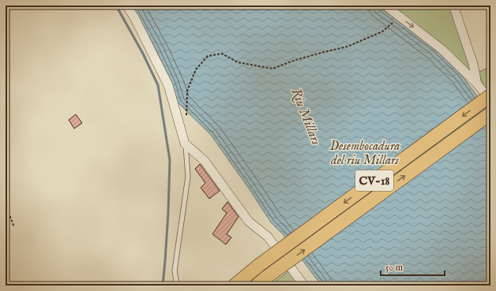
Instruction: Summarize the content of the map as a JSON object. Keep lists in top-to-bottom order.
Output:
{
  "streets": {
    "main road": ["CV-18"]
  },
  "water": ["Riu Millars"],
  "parks": ["Desembocadura del riu Millars"],
  "scale_bar": "50 m"
}
